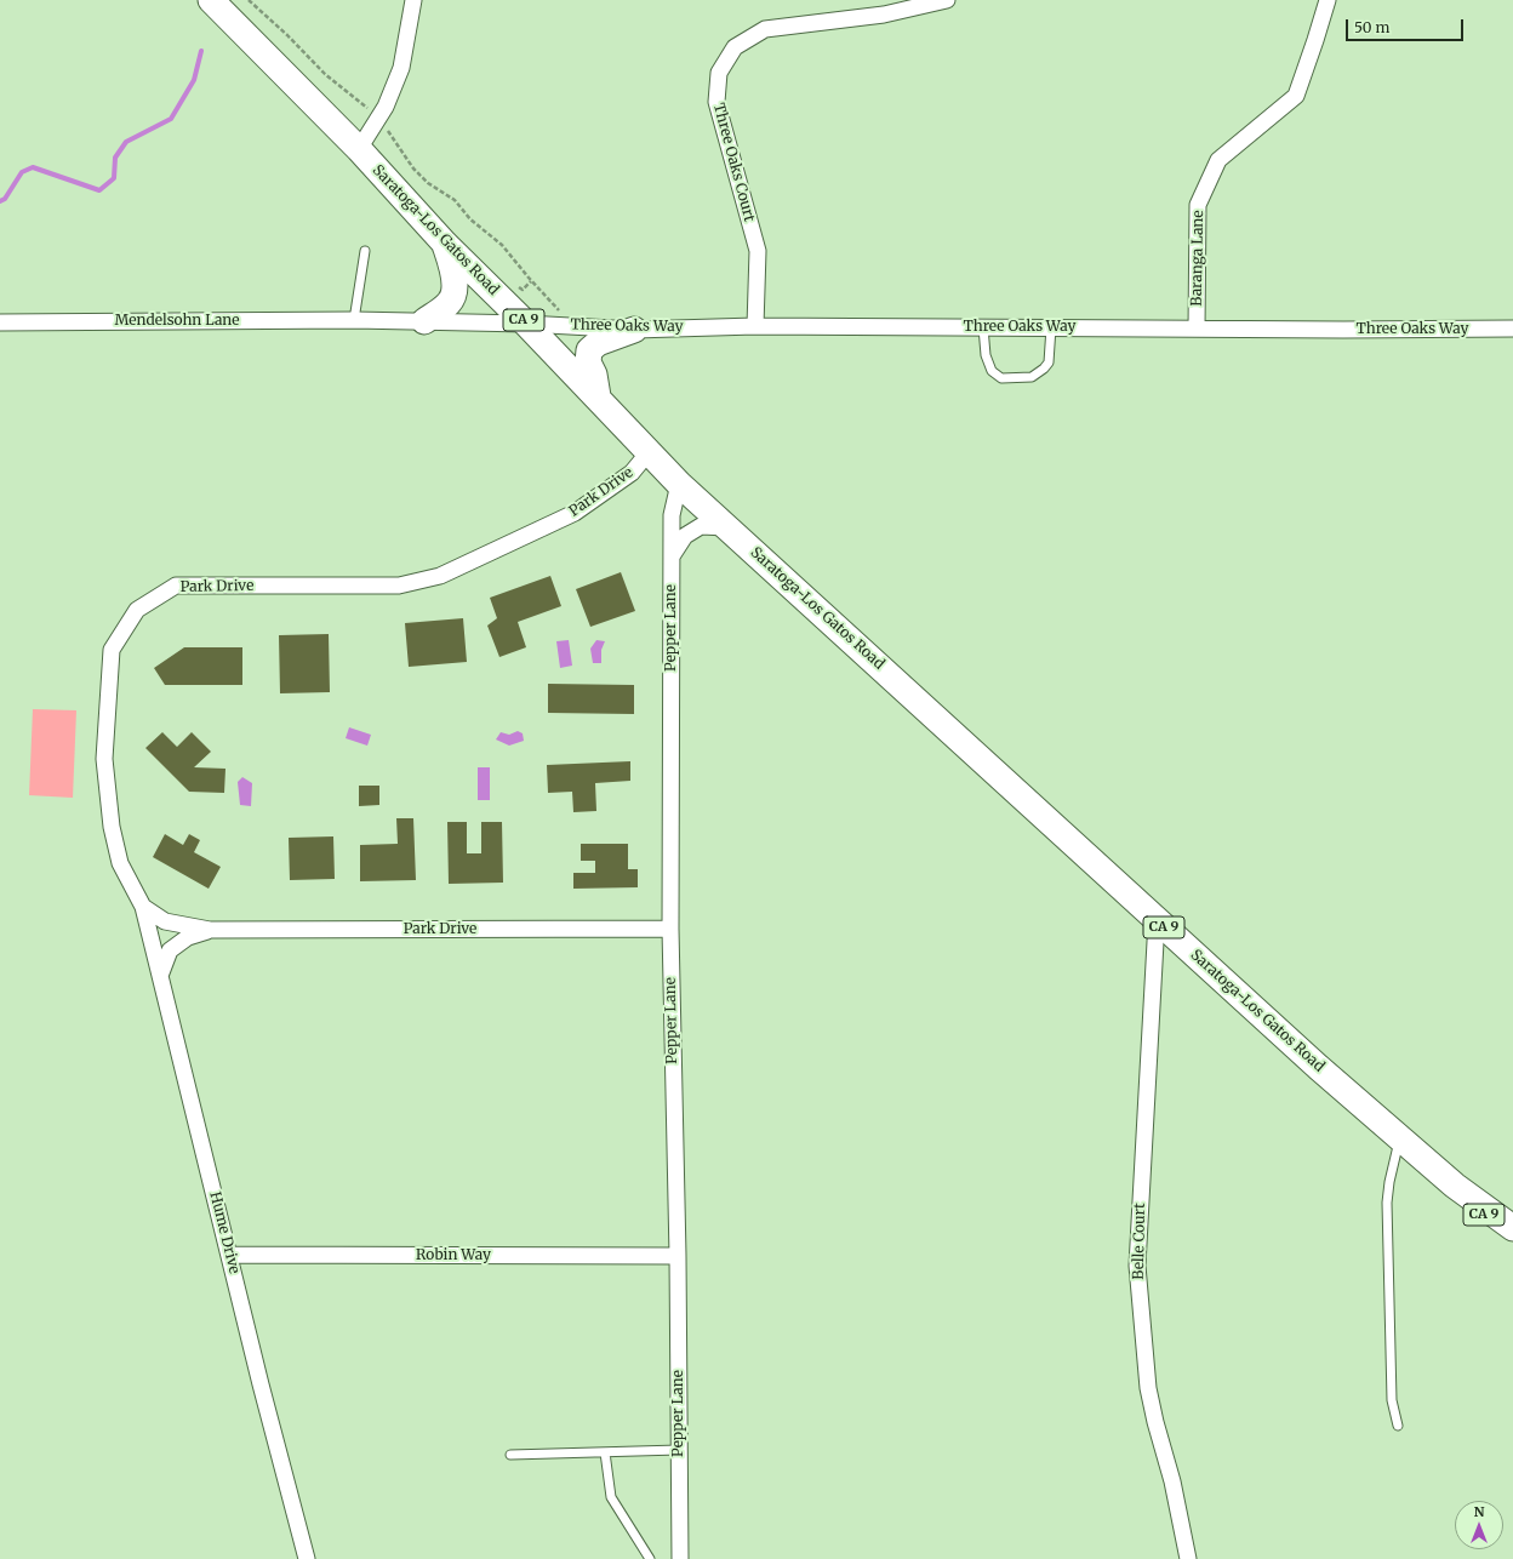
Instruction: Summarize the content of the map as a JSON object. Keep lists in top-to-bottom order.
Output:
{
  "streets": {
    "main road": ["Saratoga-Los Gatos Road", "CA 9"],
    "street": [
      "Three Oaks Court",
      "Baranga Lane",
      "Mendelsohn Lane",
      "Three Oaks Way",
      "Park Drive",
      "Pepper Lane",
      "Hume Drive",
      "Belle Court",
      "Robin Way"
    ]
  },
  "crossings": [
    ["Three Oaks Court", "Three Oaks Way"],
    ["Saratoga-Los Gatos Road", "Mendelsohn Lane"],
    ["Saratoga-Los Gatos Road", "Three Oaks Way"],
    ["Saratoga-Los Gatos Road", "Park Drive"],
    ["Saratoga-Los Gatos Road", "Pepper Lane"],
    ["Saratoga-Los Gatos Road", "Belle Court"],
    ["Baranga Lane", "Three Oaks Way"],
    ["Mendelsohn Lane", "Three Oaks Way"],
    ["Park Drive", "Pepper Lane"],
    ["Park Drive", "Hume Drive"],
    ["Pepper Lane", "Robin Way"],
    ["Hume Drive", "Robin Way"]
  ],
  "scale_bar": "50 m",
  "north": "top"
}
